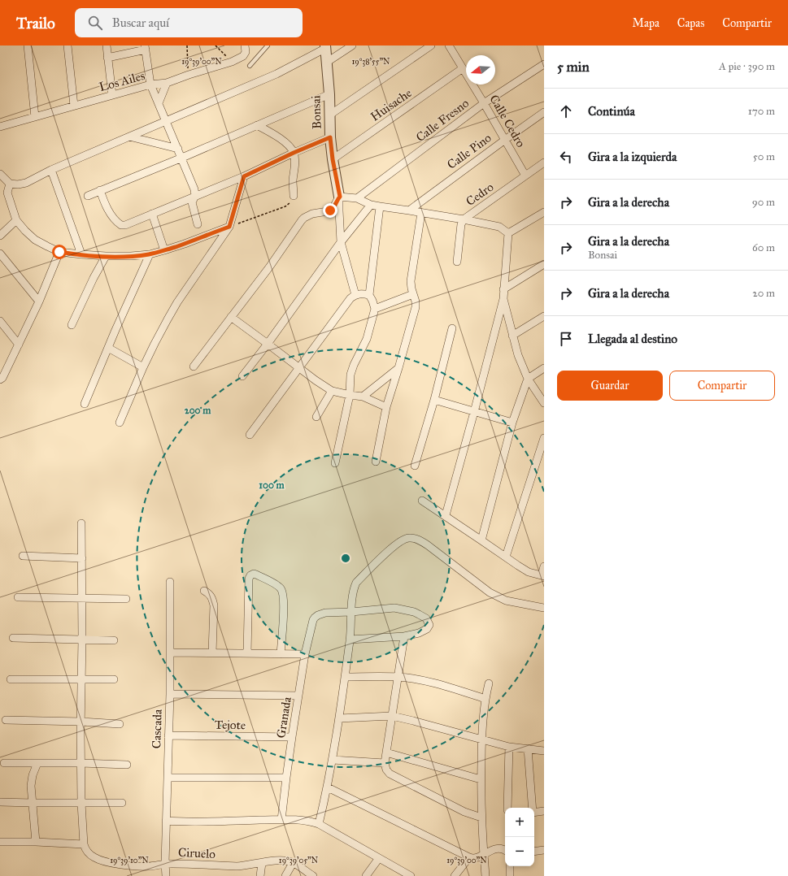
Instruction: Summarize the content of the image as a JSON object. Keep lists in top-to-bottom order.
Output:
{
  "streets": {
    "street": [
      "Los Ailes",
      "Huisache",
      "Bonsai",
      "Calle Fresno",
      "Calle Cedro",
      "Calle Pino",
      "Cedro",
      "Granada",
      "Tejote",
      "Cascada",
      "Ciruelo"
    ]
  },
  "crossings": [
    ["Huisache", "Bonsai"],
    ["Huisache", "Calle Cedro"],
    ["Calle Fresno", "Calle Cedro"],
    ["Calle Cedro", "Calle Pino"],
    ["Calle Cedro", "Cedro"],
    ["Granada", "Tejote"],
    ["Tejote", "Cascada"],
    ["Cascada", "Ciruelo"]
  ],
  "north": "left",
  "page": {
    "header": "Trailo",
    "search": "Buscar aquí",
    "nav": ["Mapa", "Capas", "Compartir"],
    "heading": ["5 min", "A pie · 390 m"],
    "list": [
      ["Continúa", "170 m"],
      ["Gira a la izquierda", "50 m"],
      ["Gira a la derecha", "90 m"],
      ["Gira a la derecha", "Bonsai", "60 m"],
      ["Gira a la derecha", "20 m"],
      "Llegada al destino"
    ],
    "buttons": ["Guardar", "Compartir"],
    "map_buttons": ["+", "−"]
  },
  "coordinates": [
    "19°39'00\"N",
    "19°38'55\"N",
    "19°39'10\"N",
    "19°39'05\"N"
  ],
  "rings": ["200 m", "100 m"]
}
